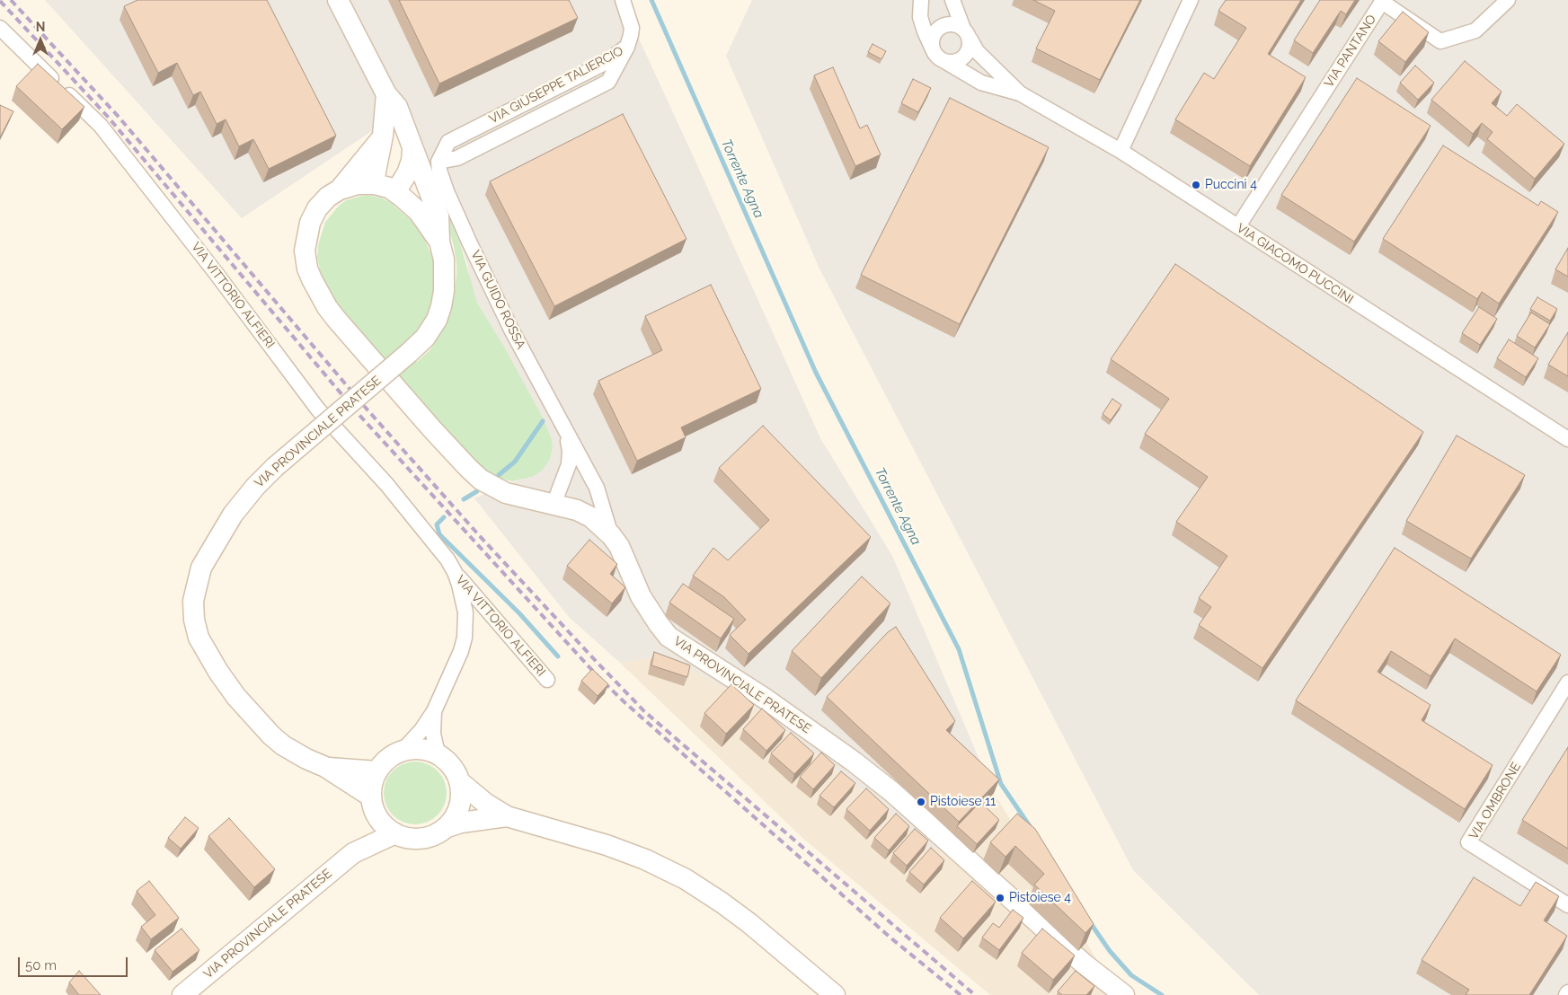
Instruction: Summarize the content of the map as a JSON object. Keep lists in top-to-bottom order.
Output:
{
  "streets": {
    "main road": ["VIA PROVINCIALE PRATESE"],
    "street": [
      "VIA PANTANO",
      "VIA GIUSEPPE TALIERCIO",
      "VIA GIACOMO PUCCINI",
      "VIA VITTORIO ALFIERI",
      "VIA GUIDO ROSSA",
      "VIA OMBRONE"
    ]
  },
  "crossings": [
    ["VIA PANTANO", "VIA GIACOMO PUCCINI"],
    ["VIA GIUSEPPE TALIERCIO", "VIA GUIDO ROSSA"],
    ["VIA VITTORIO ALFIERI", "VIA PROVINCIALE PRATESE"],
    ["VIA GUIDO ROSSA", "VIA PROVINCIALE PRATESE"]
  ],
  "water": ["Torrente Agna"],
  "places": ["Puccini 4", "Pistoiese 11", "Pistoiese 4"],
  "scale_bar": "50 m",
  "north": "top"
}
